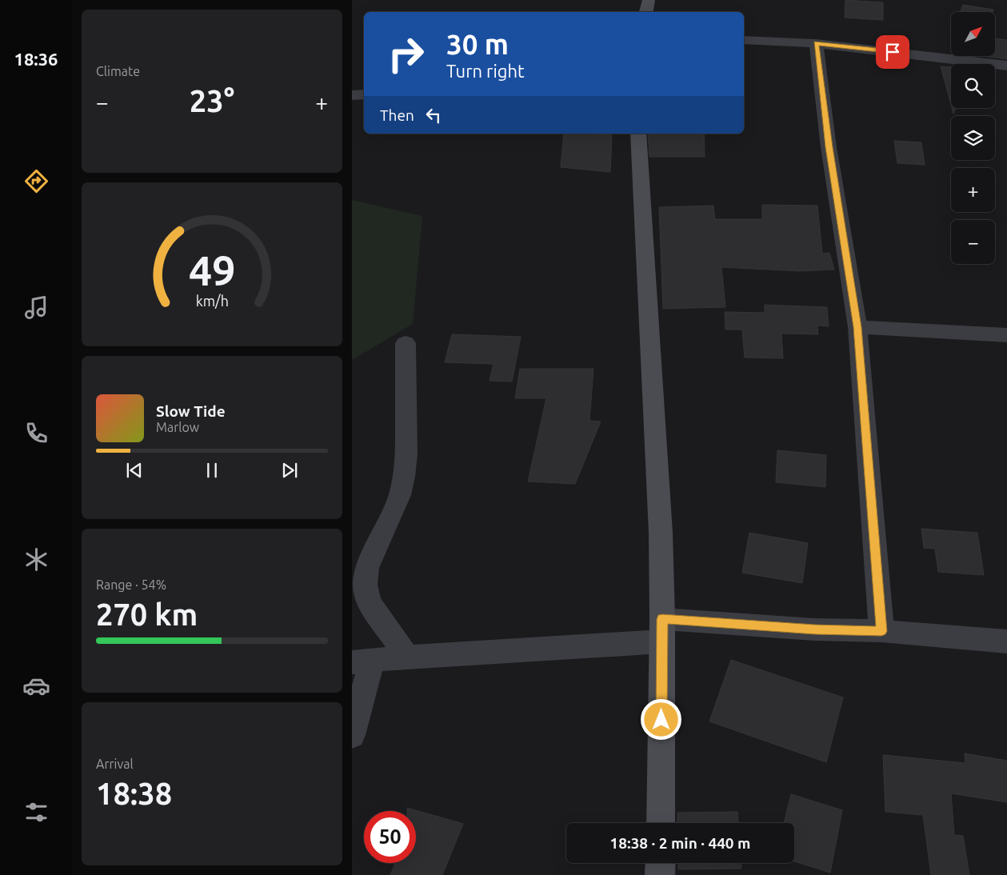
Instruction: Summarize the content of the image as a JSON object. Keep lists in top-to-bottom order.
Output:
{
  "north": "top right",
  "page": {
    "tabs": "18:36",
    "tile": [
      "Climate",
      ["Range · 54%", "270 km"],
      ["Arrival", "18:38"]
    ],
    "map_buttons": ["+", "−"],
    "turn": ["30 m", "Turn right"],
    "heat": ["−", "23°", "+"],
    "then": "Then",
    "song": ["Slow Tide", "Marlow"],
    "limit": "50",
    "trip": "18:38 · 2 min · 440 m",
    "gauge": ["49", "km/h"]
  }
}
